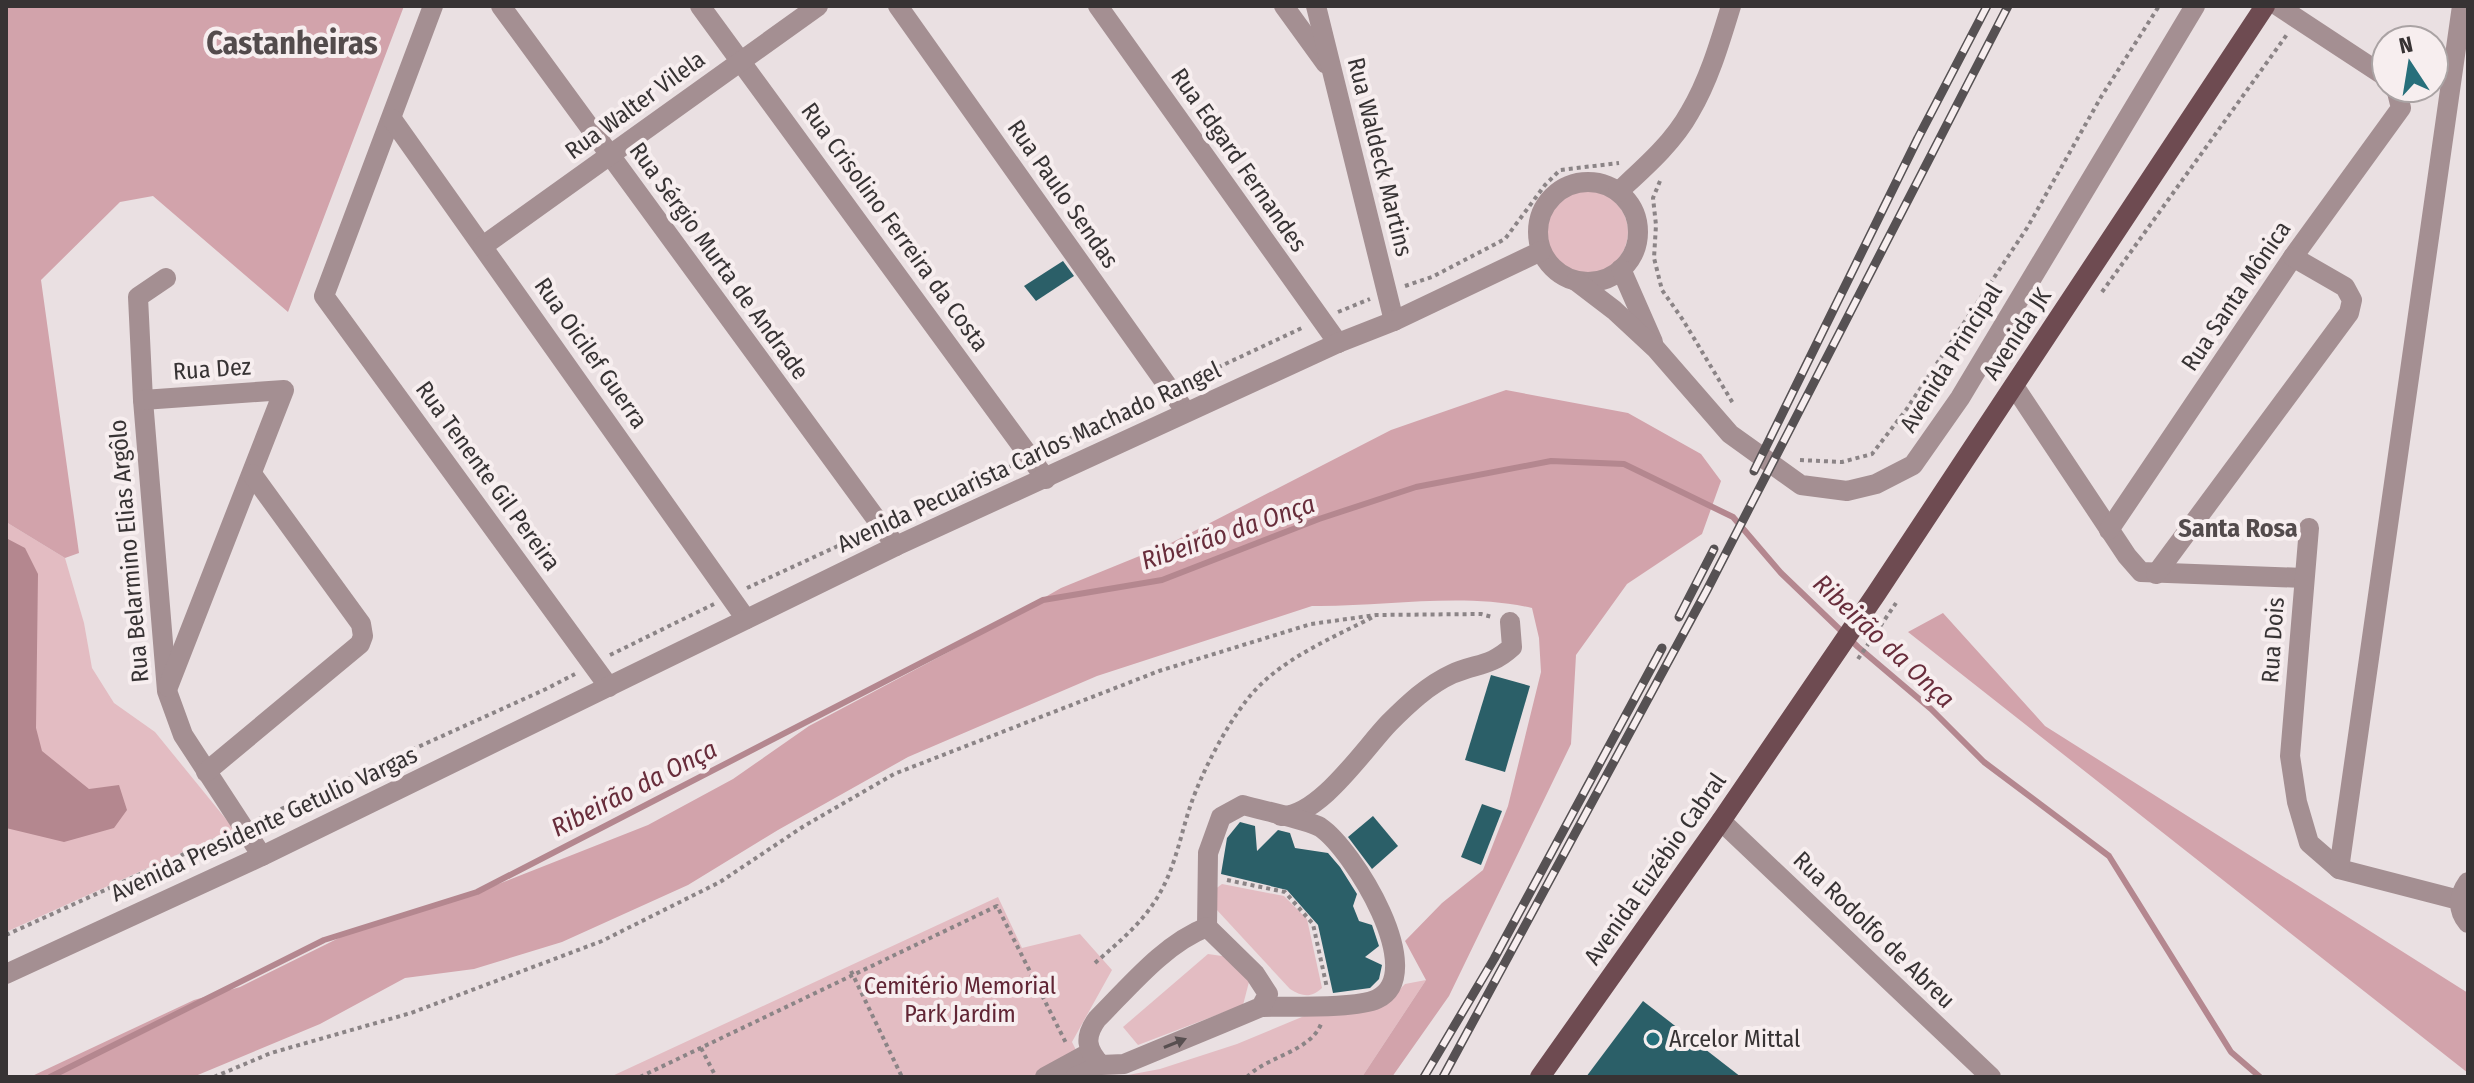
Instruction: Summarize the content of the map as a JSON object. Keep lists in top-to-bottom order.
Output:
{
  "streets": {
    "main road": ["Avenida JK", "Avenida Euzébio Cabral"],
    "street": [
      "Rua Walter Vilela",
      "Rua Waldeck Martins",
      "Rua Edgard Fernandes",
      "Rua Paulo Sendas",
      "Rua Crisolino Ferreira da Costa",
      "Rua Sérgio Murta de Andrade",
      "Rua Santa Mônica",
      "Rua Oicilef Guerra",
      "Avenida Principal",
      "Rua Dez",
      "Avenida Pecuarista Carlos Machado Rangel",
      "Rua Tenente Gil Pereira",
      "Rua Belarmino Elias Argôlo",
      "Rua Dois",
      "Avenida Presidente Getulio Vargas",
      "Rua Rodolfo de Abreu"
    ]
  },
  "crossings": [
    ["Rua Walter Vilela", "Rua Crisolino Ferreira da Costa"],
    ["Rua Walter Vilela", "Rua Sérgio Murta de Andrade"],
    ["Rua Walter Vilela", "Rua Oicilef Guerra"],
    ["Rua Waldeck Martins", "Avenida Pecuarista Carlos Machado Rangel"],
    ["Rua Edgard Fernandes", "Avenida Pecuarista Carlos Machado Rangel"],
    ["Rua Paulo Sendas", "Avenida Pecuarista Carlos Machado Rangel"],
    ["Rua Crisolino Ferreira da Costa", "Avenida Pecuarista Carlos Machado Rangel"],
    ["Rua Sérgio Murta de Andrade", "Avenida Pecuarista Carlos Machado Rangel"],
    ["Avenida JK", "Avenida Euzébio Cabral"],
    ["Rua Oicilef Guerra", "Avenida Pecuarista Carlos Machado Rangel"],
    ["Rua Oicilef Guerra", "Rua Tenente Gil Pereira"],
    ["Avenida Principal", "Avenida Pecuarista Carlos Machado Rangel"],
    ["Rua Dez", "Rua Belarmino Elias Argôlo"],
    ["Avenida Pecuarista Carlos Machado Rangel", "Rua Tenente Gil Pereira"],
    ["Avenida Pecuarista Carlos Machado Rangel", "Avenida Presidente Getulio Vargas"],
    ["Rua Belarmino Elias Argôlo", "Avenida Presidente Getulio Vargas"],
    ["Avenida Euzébio Cabral", "Rua Rodolfo de Abreu"]
  ],
  "districts": ["Castanheiras", "Santa Rosa"],
  "water": ["Ribeirão da Onça"],
  "parks": ["Cemitério Memorial Park Jardim"],
  "places": ["Arcelor Mittal"],
  "north": "top"
}
